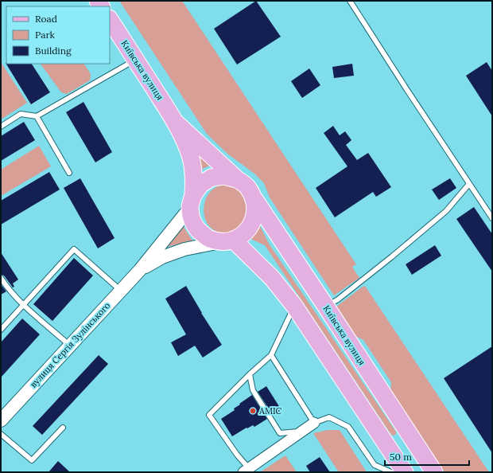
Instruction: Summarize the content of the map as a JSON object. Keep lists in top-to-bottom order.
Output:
{
  "streets": {
    "main road": ["Київська вулиця"],
    "street": ["вулиця Сергія Зулінського"]
  },
  "places": ["АМІС"],
  "legend": ["Road", "Park", "Building"],
  "scale_bar": "50 m"
}
